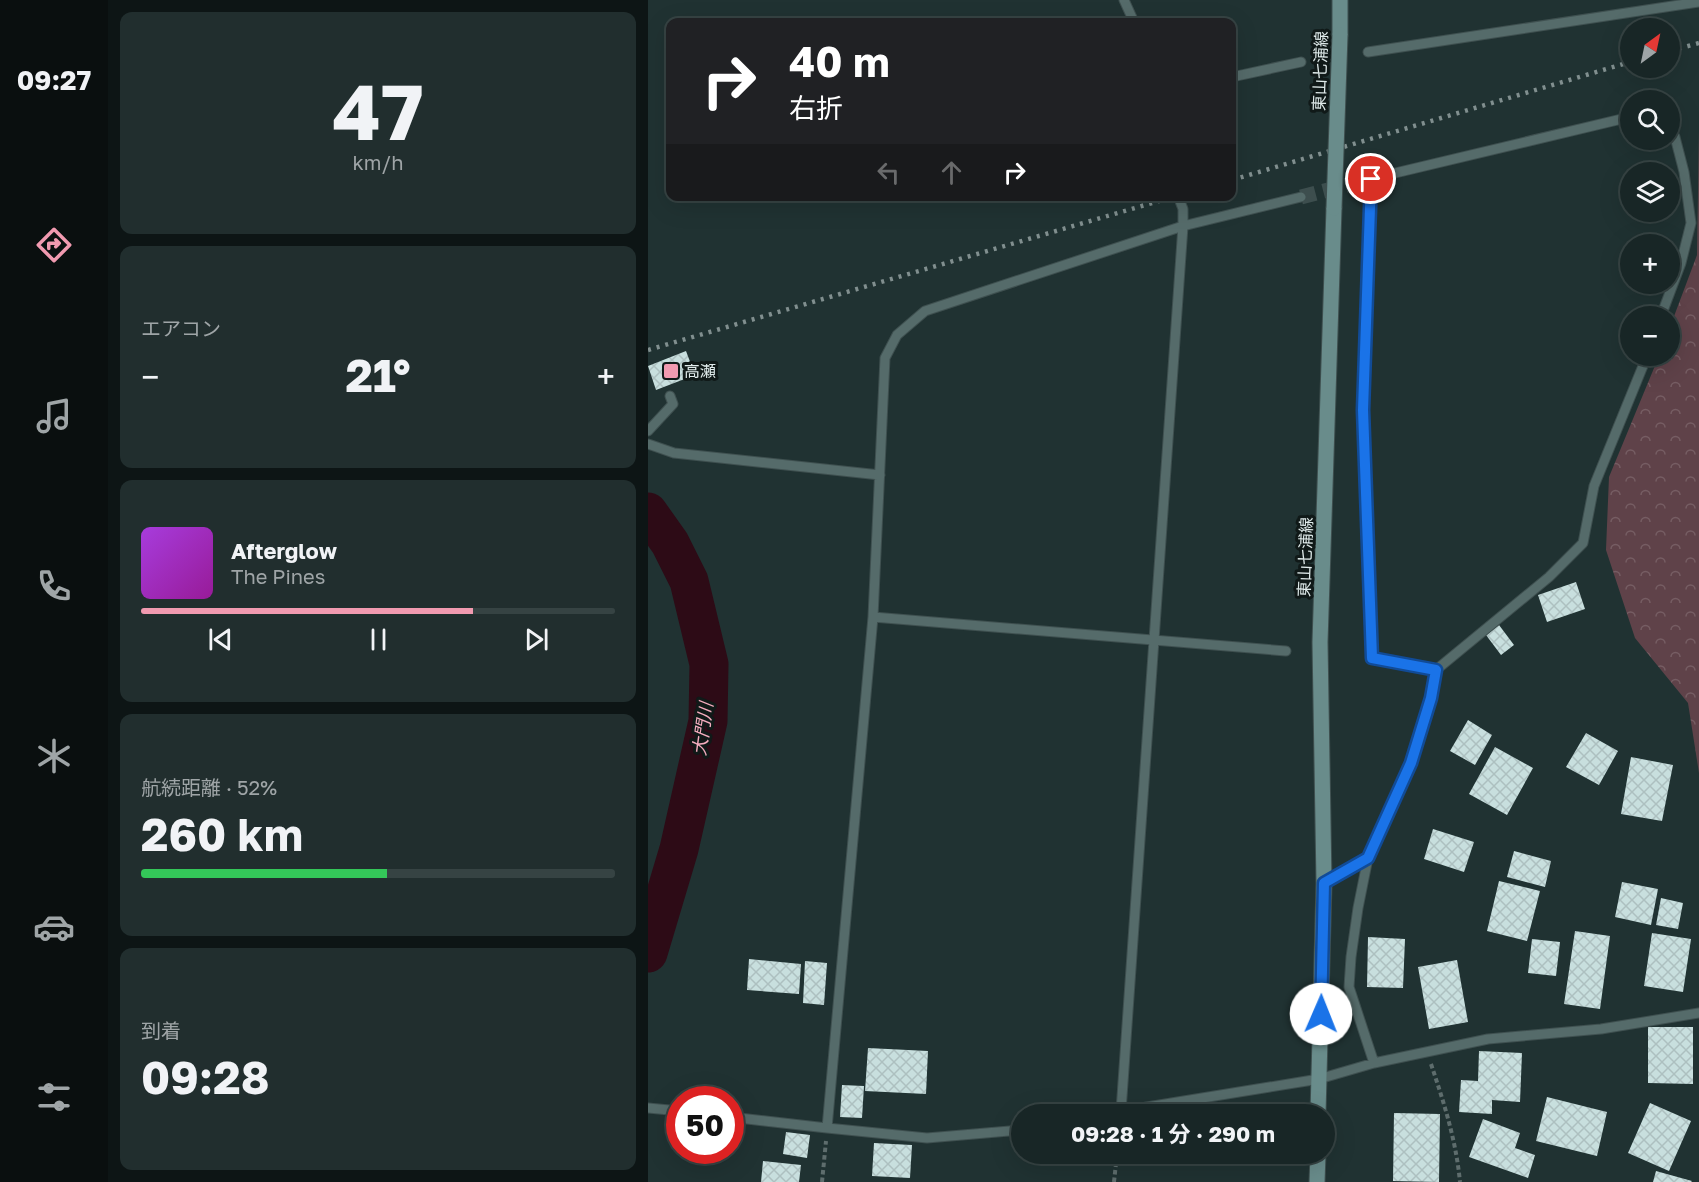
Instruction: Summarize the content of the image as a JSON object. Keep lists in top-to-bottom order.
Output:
{
  "streets": {
    "main road": ["東山七浦線"]
  },
  "water": ["大門川"],
  "places": {
    "transit": ["高瀬"]
  },
  "north": "top right",
  "page": {
    "tabs": "09:27",
    "tile": [
      ["47", "km/h"],
      "エアコン",
      ["航続距離 · 52%", "260 km"],
      ["到着", "09:28"]
    ],
    "map_buttons": ["+", "−"],
    "turn": ["40 m", "右折"],
    "heat": ["−", "21°", "+"],
    "song": ["Afterglow", "The Pines"],
    "limit": "50",
    "trip": "09:28 · 1 分 · 290 m"
  }
}
